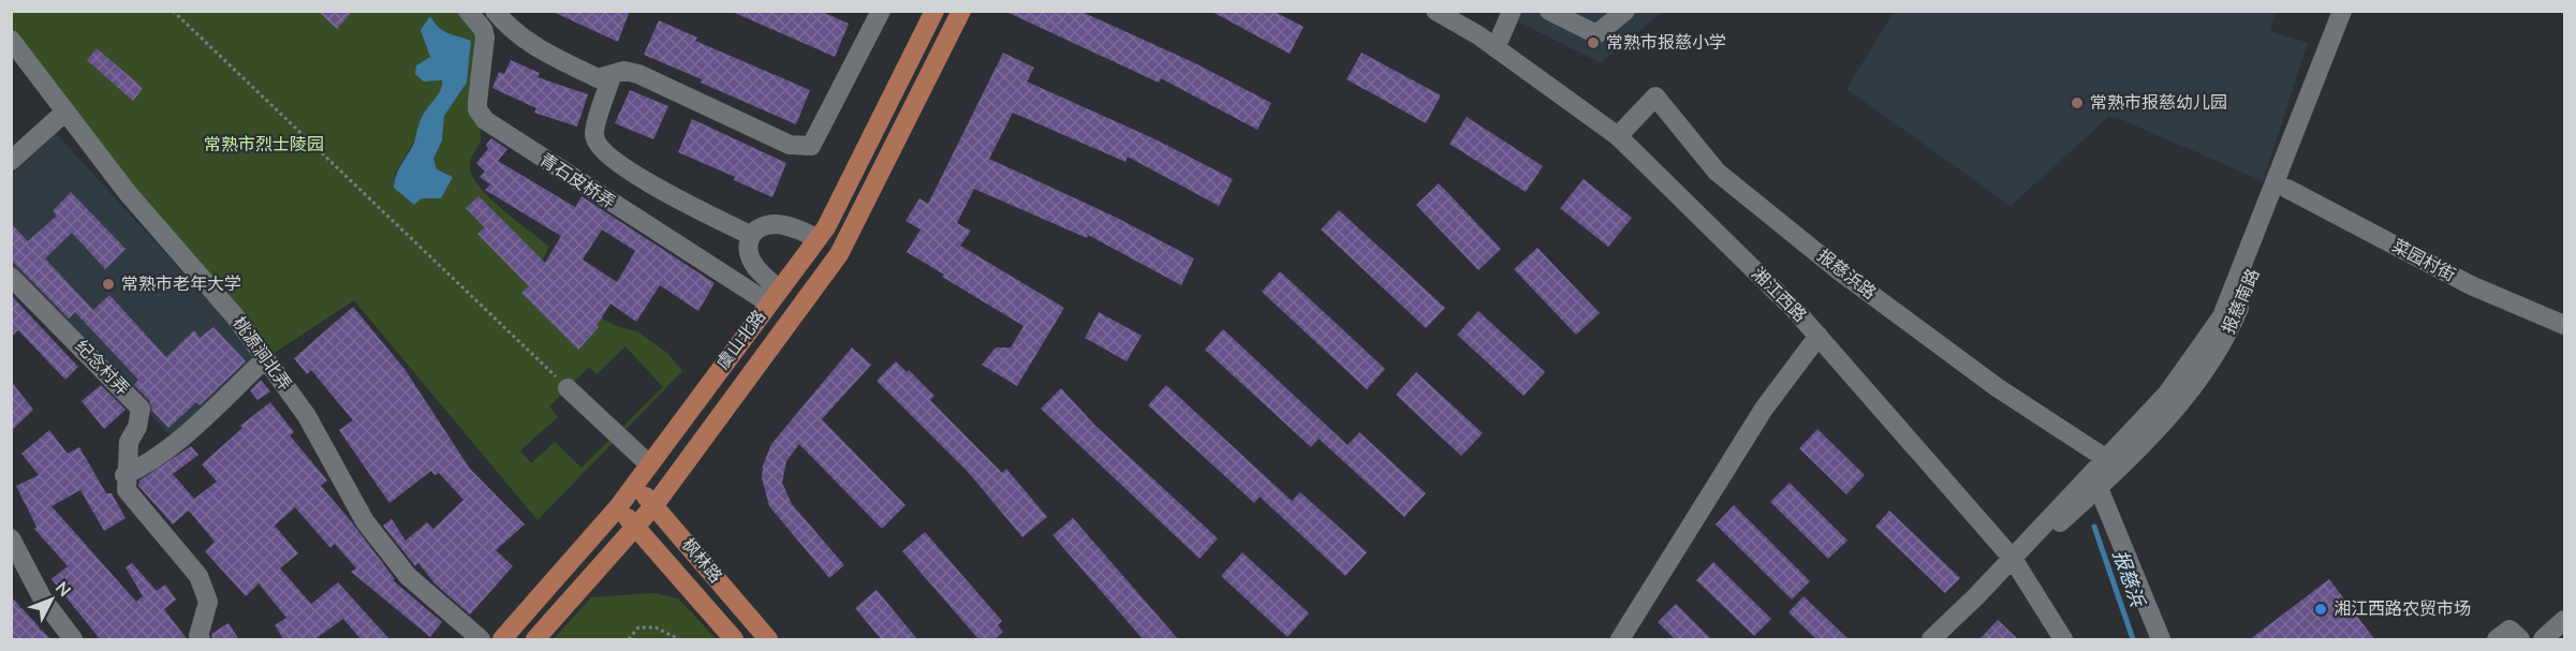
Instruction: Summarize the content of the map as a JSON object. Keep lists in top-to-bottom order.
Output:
{
  "streets": {
    "main road": ["虞山北路", "枫林路"],
    "street": [
      "青石皮桥弄",
      "菜园村街",
      "报慈浜路",
      "湘江西路",
      "报慈南路",
      "桃源涧北弄",
      "纪念村弄"
    ]
  },
  "crossings": [
    ["青石皮桥弄", "虞山北路"],
    ["菜园村街", "报慈南路"],
    ["报慈浜路", "湘江西路"],
    ["报慈浜路", "报慈南路"],
    ["湘江西路", "报慈南路"],
    ["虞山北路", "枫林路"]
  ],
  "water": ["报慈浜"],
  "parks": ["常熟市烈士陵园"],
  "places": [
    "常熟市报慈小学",
    "常熟市报慈幼儿园",
    "常熟市老年大学",
    "湘江西路农贸市场"
  ],
  "north": "top right"
}
